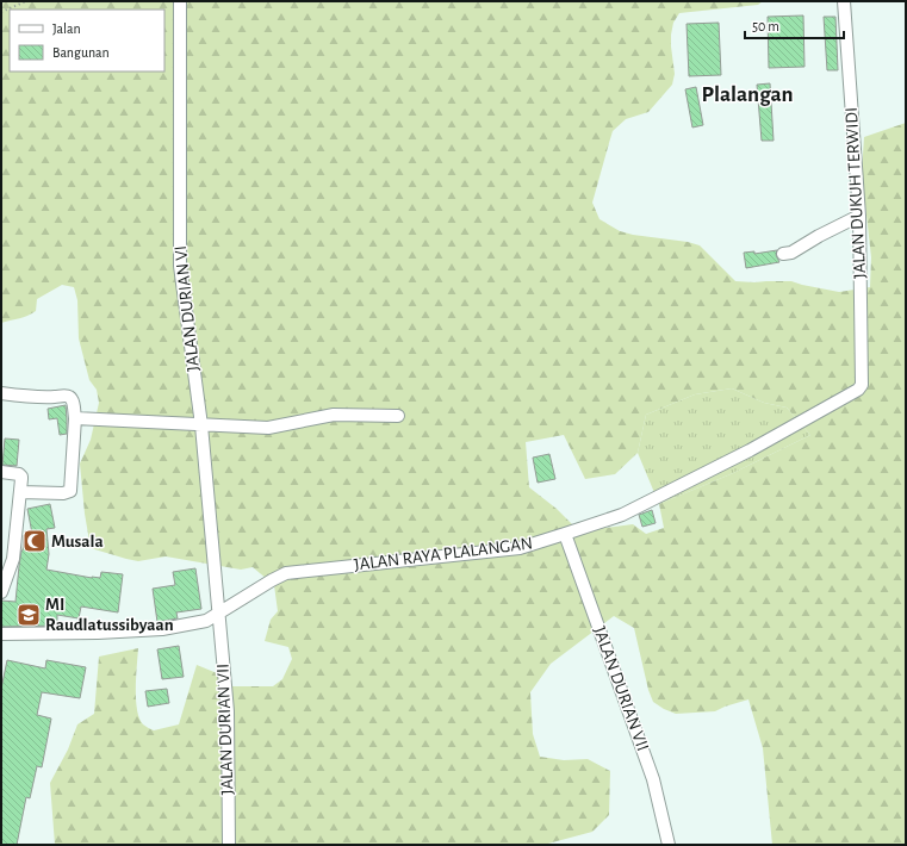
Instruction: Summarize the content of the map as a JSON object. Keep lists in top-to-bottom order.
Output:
{
  "streets": {
    "street": [
      "JALAN DUKUH TERWIDI",
      "JALAN DURIAN VI",
      "JALAN RAYA PLALANGAN",
      "JALAN DURIAN VII"
    ]
  },
  "crossings": [
    ["JALAN DUKUH TERWIDI", "JALAN RAYA PLALANGAN"],
    ["JALAN DURIAN VI", "JALAN RAYA PLALANGAN"],
    ["JALAN DURIAN VI", "JALAN DURIAN VII"],
    ["JALAN RAYA PLALANGAN", "JALAN DURIAN VII"]
  ],
  "districts": ["Plalangan"],
  "places": {
    "mosque": ["Musala"],
    "school or university": ["MI Raudlatussibyaan"]
  },
  "legend": ["Jalan", "Bangunan"],
  "scale_bar": "50 m"
}
